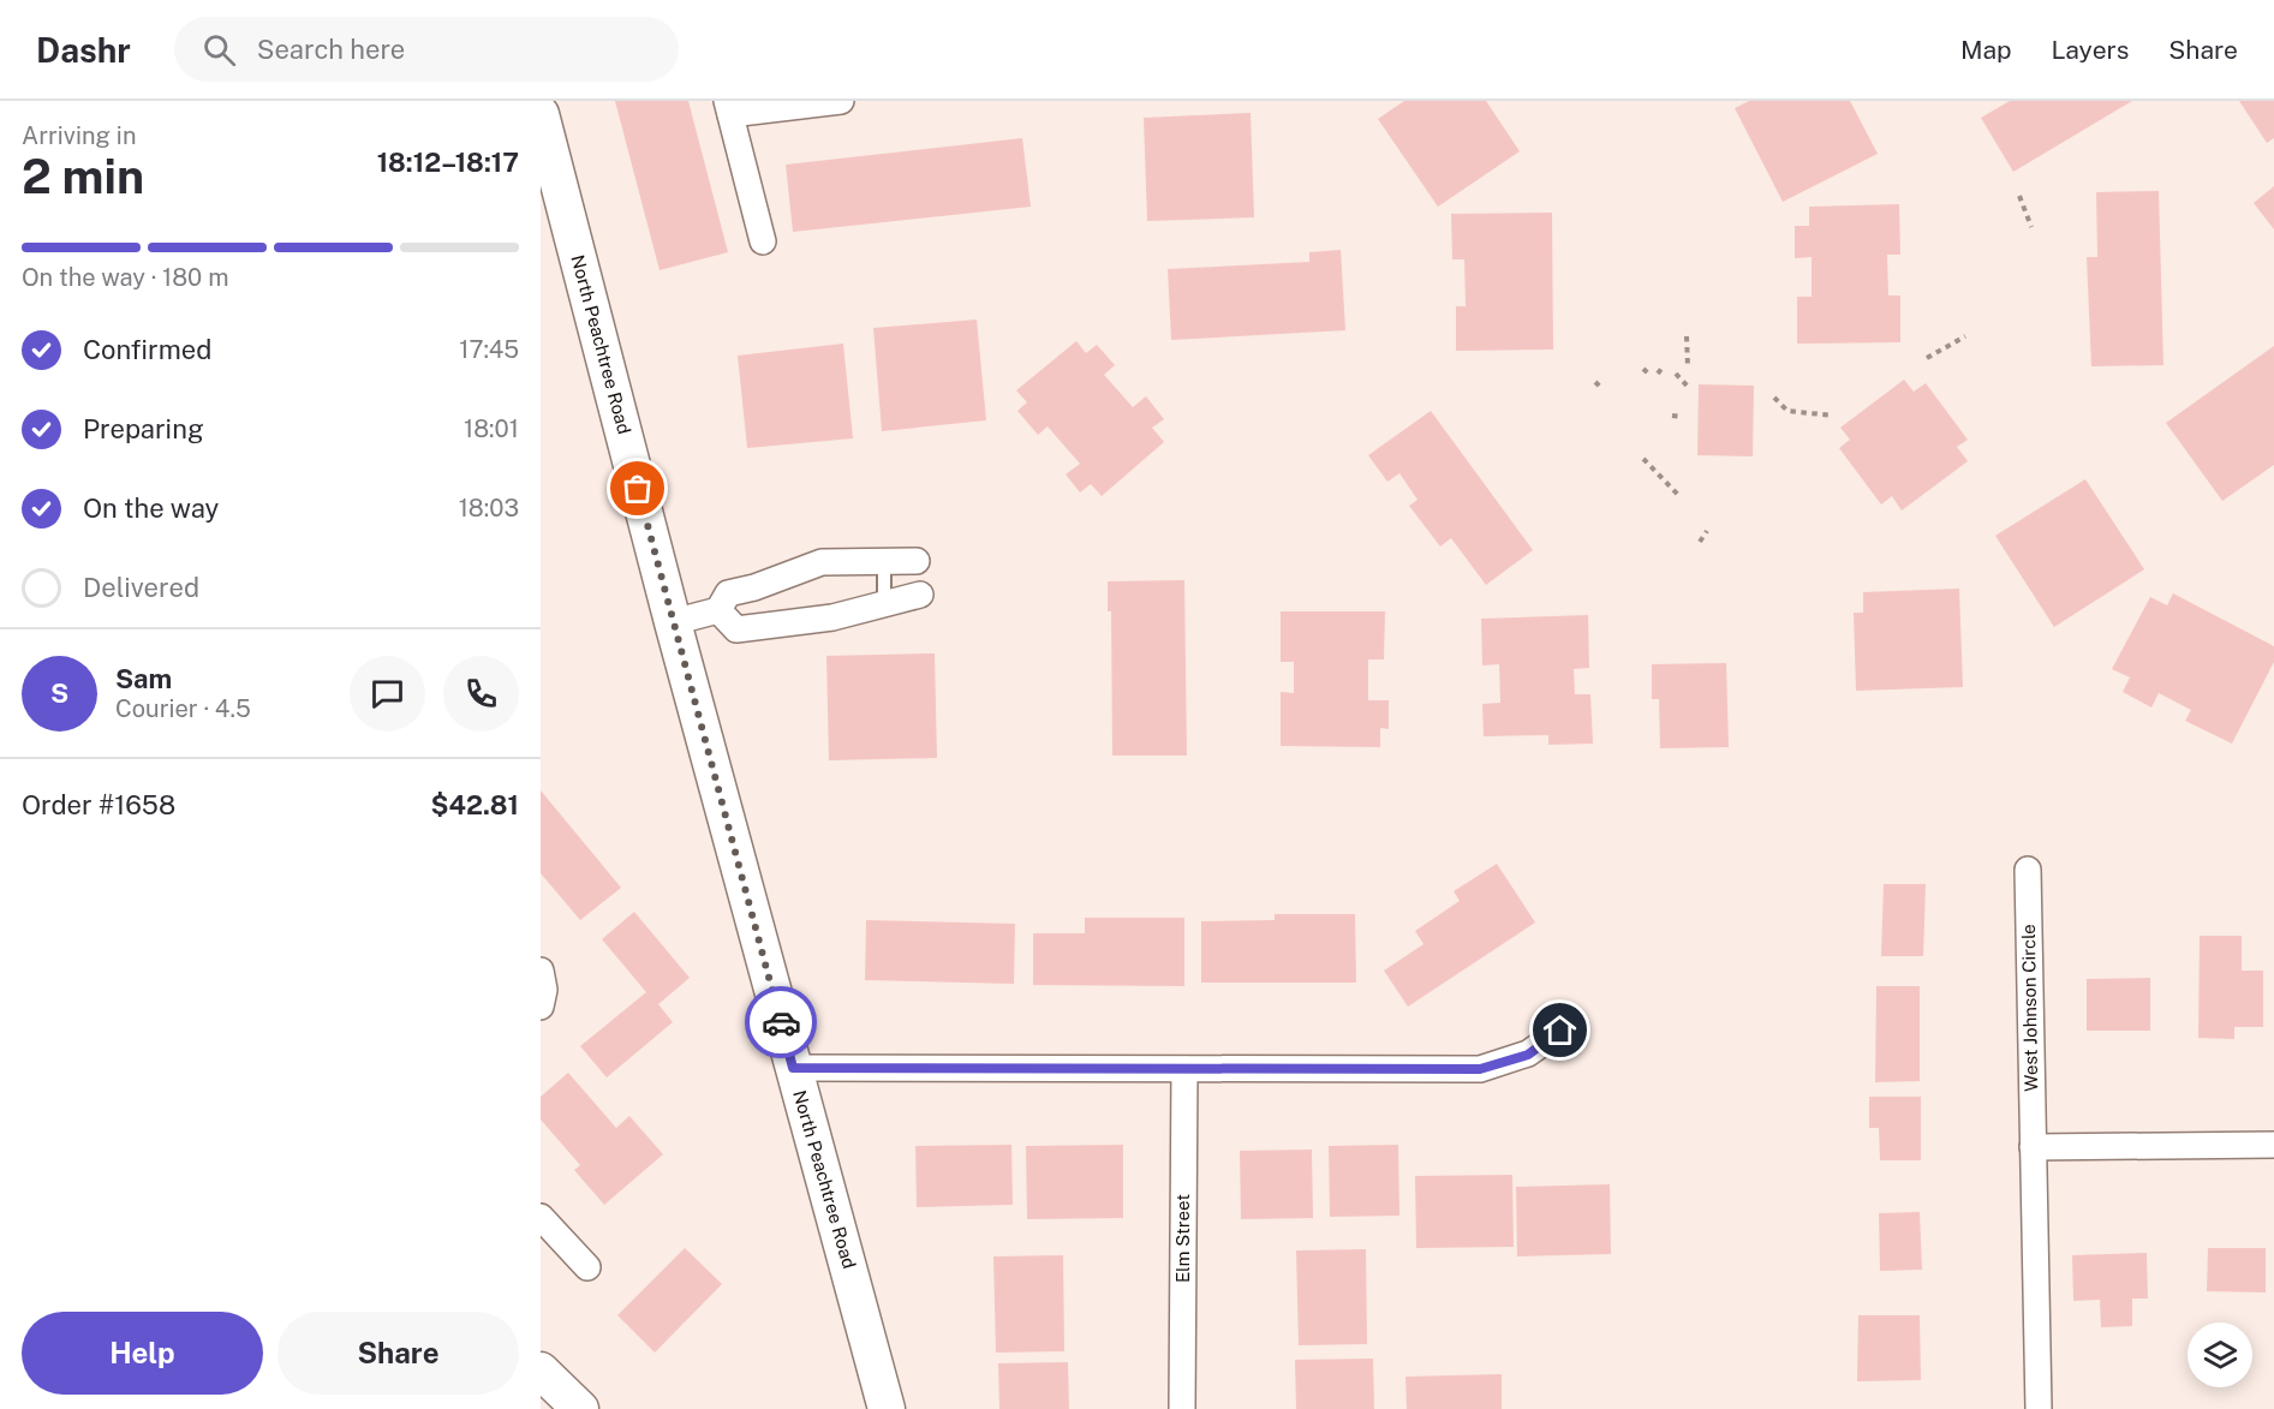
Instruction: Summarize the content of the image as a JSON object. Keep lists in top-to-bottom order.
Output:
{
  "streets": {
    "street": ["North Peachtree Road", "West Johnson Circle", "Elm Street"]
  },
  "page": {
    "header": "Dashr",
    "search": "Search here",
    "nav": ["Map", "Layers", "Share"],
    "heading": ["2 min", "Arriving in", "18:12–18:17"],
    "panel": [
      "Sam",
      "Courier · 4.5",
      "Order #1658",
      "$42.81"
    ],
    "bar": "On the way · 180 m",
    "list": [
      ["Confirmed", "17:45"],
      ["Preparing", "18:01"],
      ["On the way", "18:03"],
      "Delivered"
    ],
    "round": "S",
    "buttons": ["Help", "Share"]
  }
}
